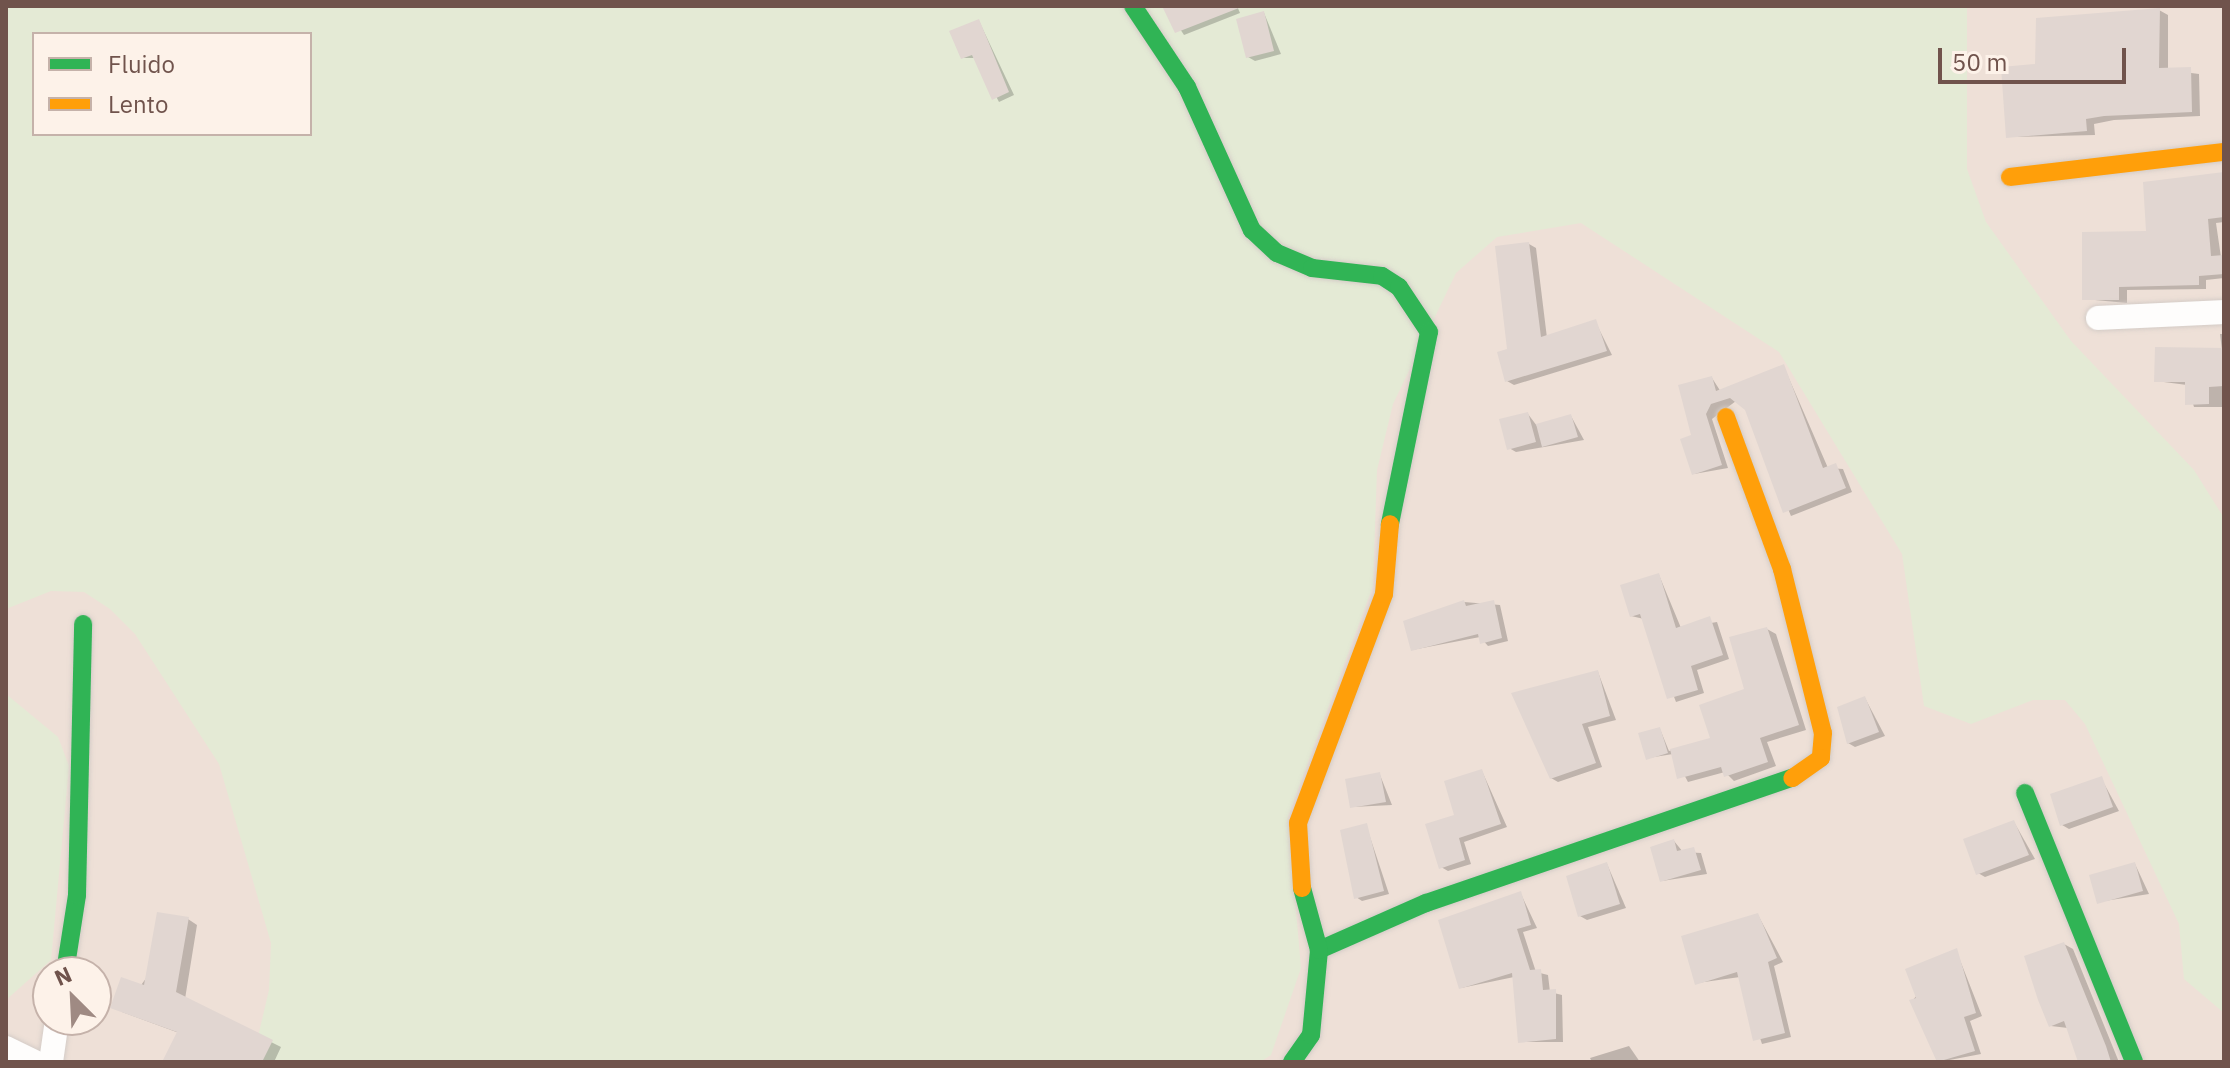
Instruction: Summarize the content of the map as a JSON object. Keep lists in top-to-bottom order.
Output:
{
  "legend": ["Fluido", "Lento"],
  "scale_bar": "50 m",
  "north": "top left"
}
